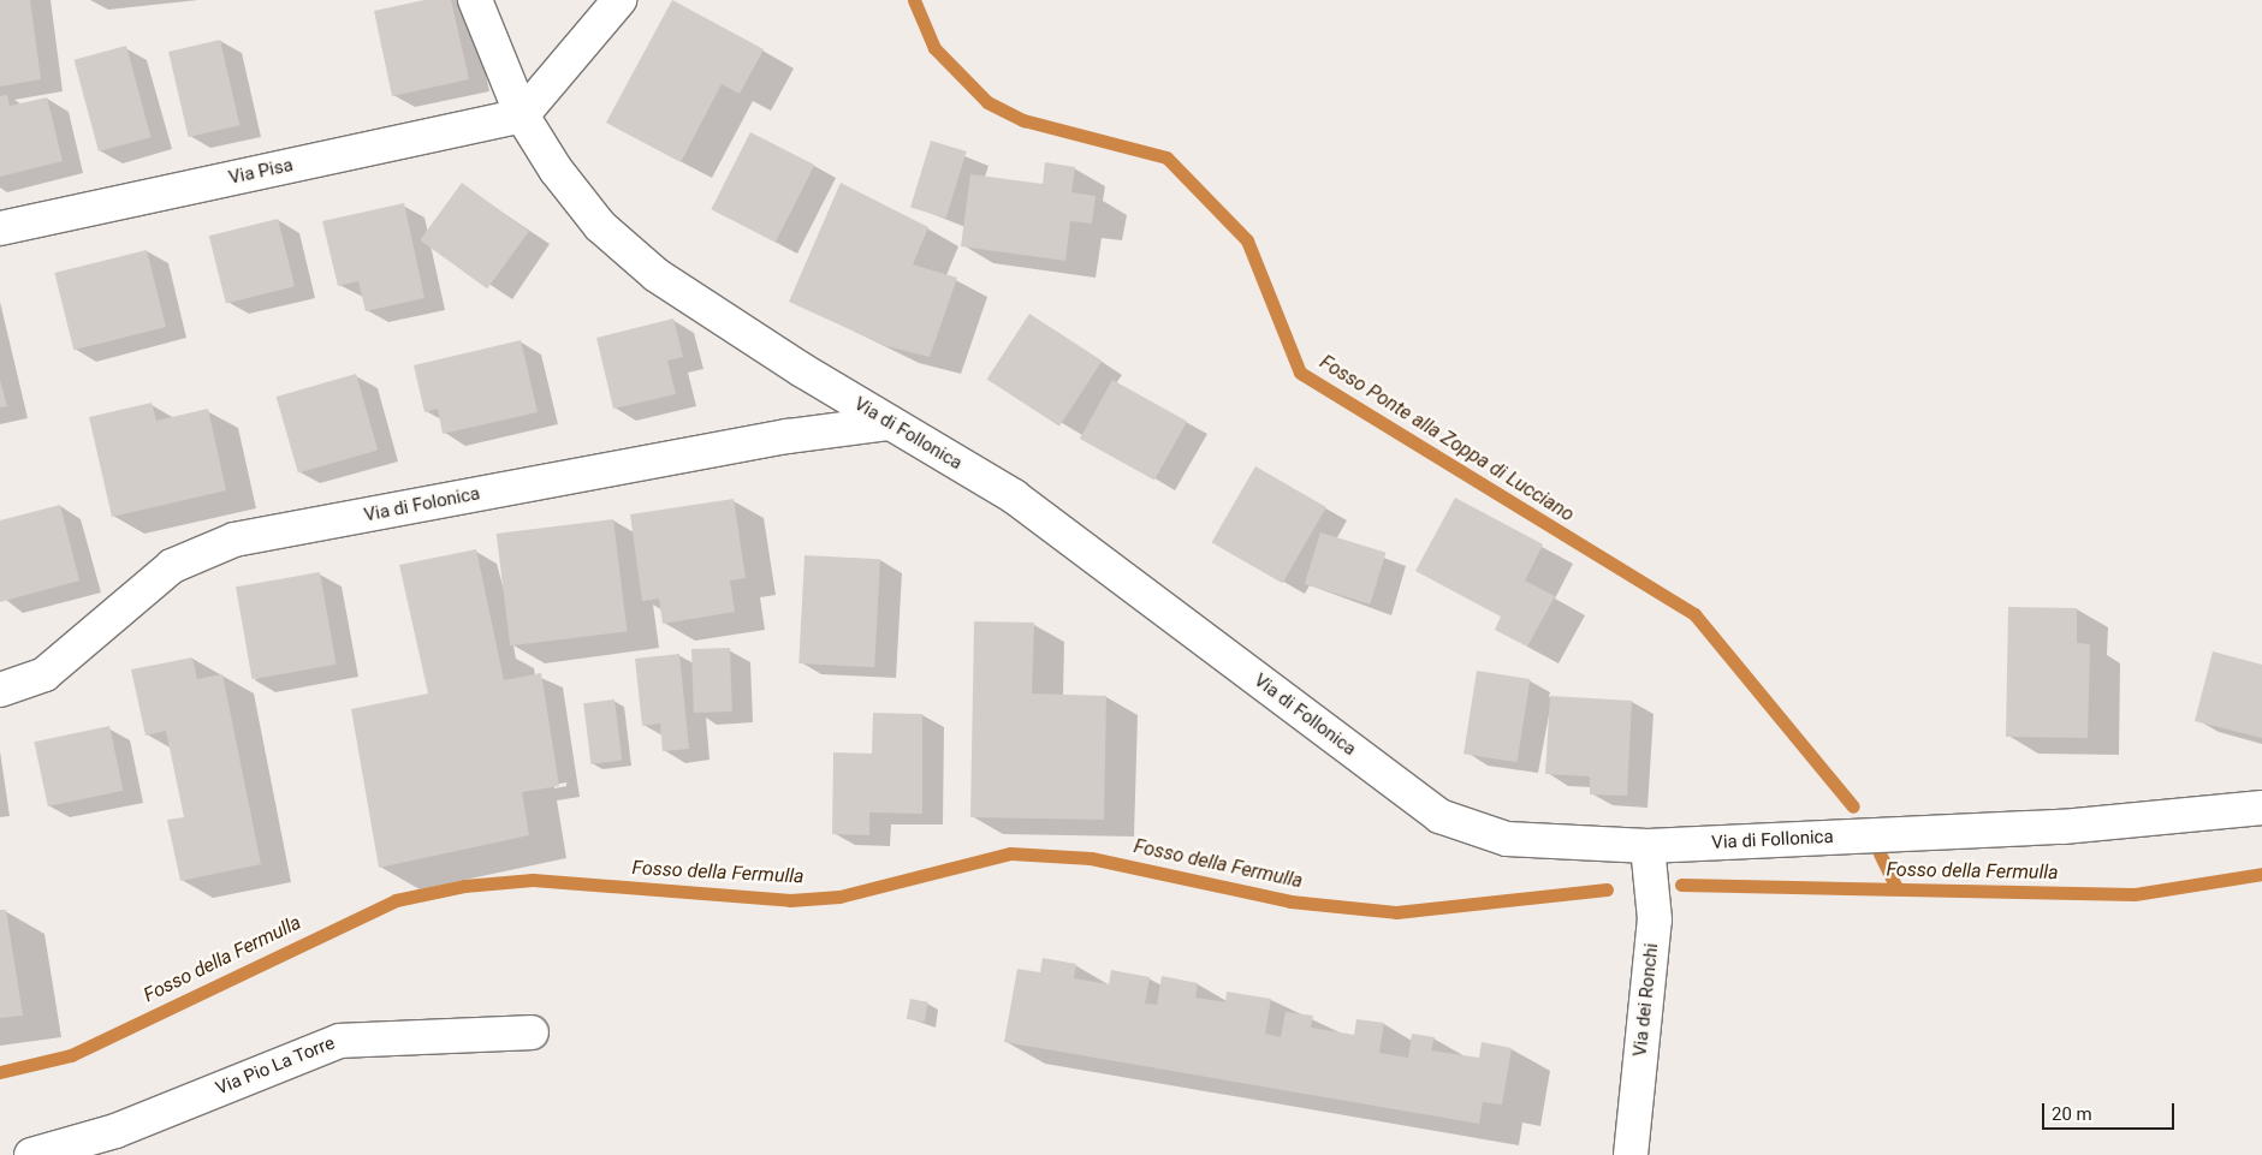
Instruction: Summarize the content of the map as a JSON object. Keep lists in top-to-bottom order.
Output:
{
  "streets": {
    "street": [
      "Via Pisa",
      "Via di Follonica",
      "Via di Folonica",
      "Via dei Ronchi",
      "Via Pio La Torre"
    ]
  },
  "crossings": [
    ["Via Pisa", "Via di Follonica"],
    ["Via di Follonica", "Via di Folonica"],
    ["Via di Follonica", "Via dei Ronchi"]
  ],
  "water": ["Fosso Ponte alla Zoppa di Lucciano", "Fosso della Fermulla"],
  "scale_bar": "20 m"
}
